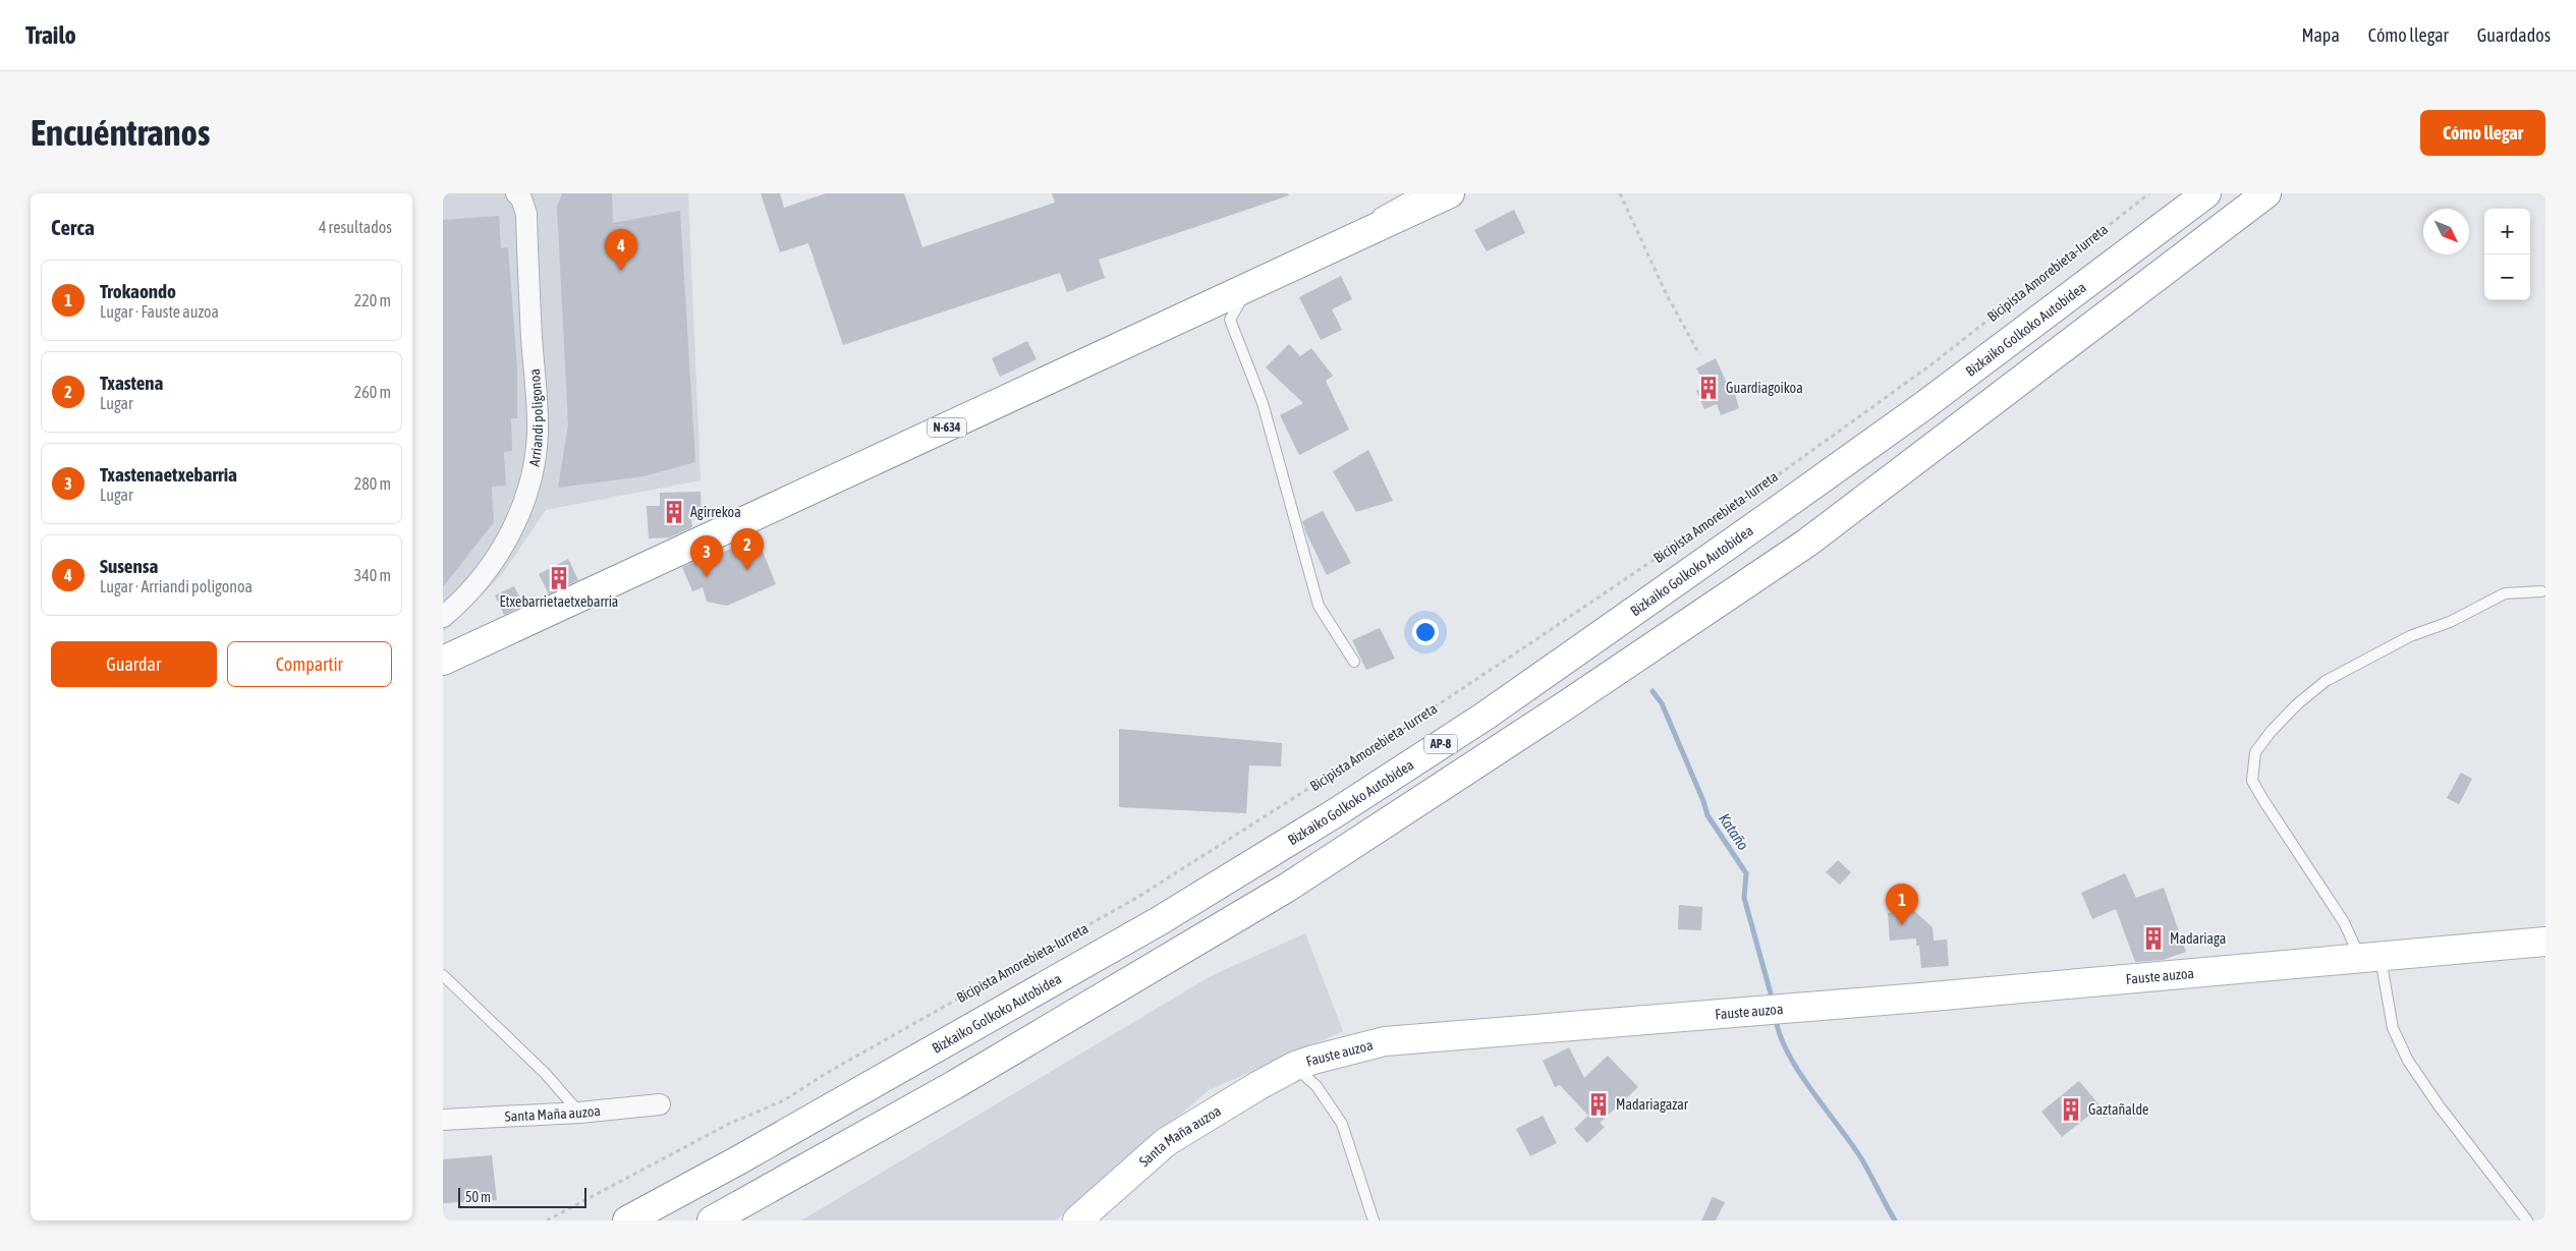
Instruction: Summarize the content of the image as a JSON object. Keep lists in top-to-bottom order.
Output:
{
  "streets": {
    "main road": [
      "Bizkaiko Golkoko Autobidea",
      "N-634",
      "AP-8",
      "Fauste auzoa",
      "Santa Maña auzoa"
    ],
    "street": ["Arriandi poligonoa"],
    "path": ["Bicipista Amorebieta-Iurreta"]
  },
  "crossings": [
    ["Fauste auzoa", "Santa Maña auzoa"]
  ],
  "water": ["Kataño"],
  "places": {
    "building": [
      "Guardiagoikoa",
      "Agirrekoa",
      "Etxebarrietaetxebarria",
      "Madariaga",
      "Madariagazar",
      "Gaztañalde"
    ]
  },
  "scale_bar": "50 m",
  "north": "bottom right",
  "page": {
    "header": "Trailo",
    "nav": ["Mapa", "Cómo llegar", "Guardados"],
    "buttons": [
      "Cómo llegar",
      ["Guardar", "Compartir"]
    ],
    "title": "Encuéntranos",
    "heading": ["Cerca", "4 resultados"],
    "map_buttons": ["+", "−"],
    "pins": [
      "4",
      "2",
      "3",
      "1"
    ],
    "list": [
      {
        "mark": "1",
        "name": "Trokaondo",
        "note": "Lugar · Fauste auzoa",
        "value": "220 m"
      },
      {
        "mark": "2",
        "name": "Txastena",
        "note": "Lugar",
        "value": "260 m"
      },
      {
        "mark": "3",
        "name": "Txastenaetxebarria",
        "note": "Lugar",
        "value": "280 m"
      },
      {
        "mark": "4",
        "name": "Susensa",
        "note": "Lugar · Arriandi poligonoa",
        "value": "340 m"
      }
    ],
    "scale": "50 m"
  }
}
